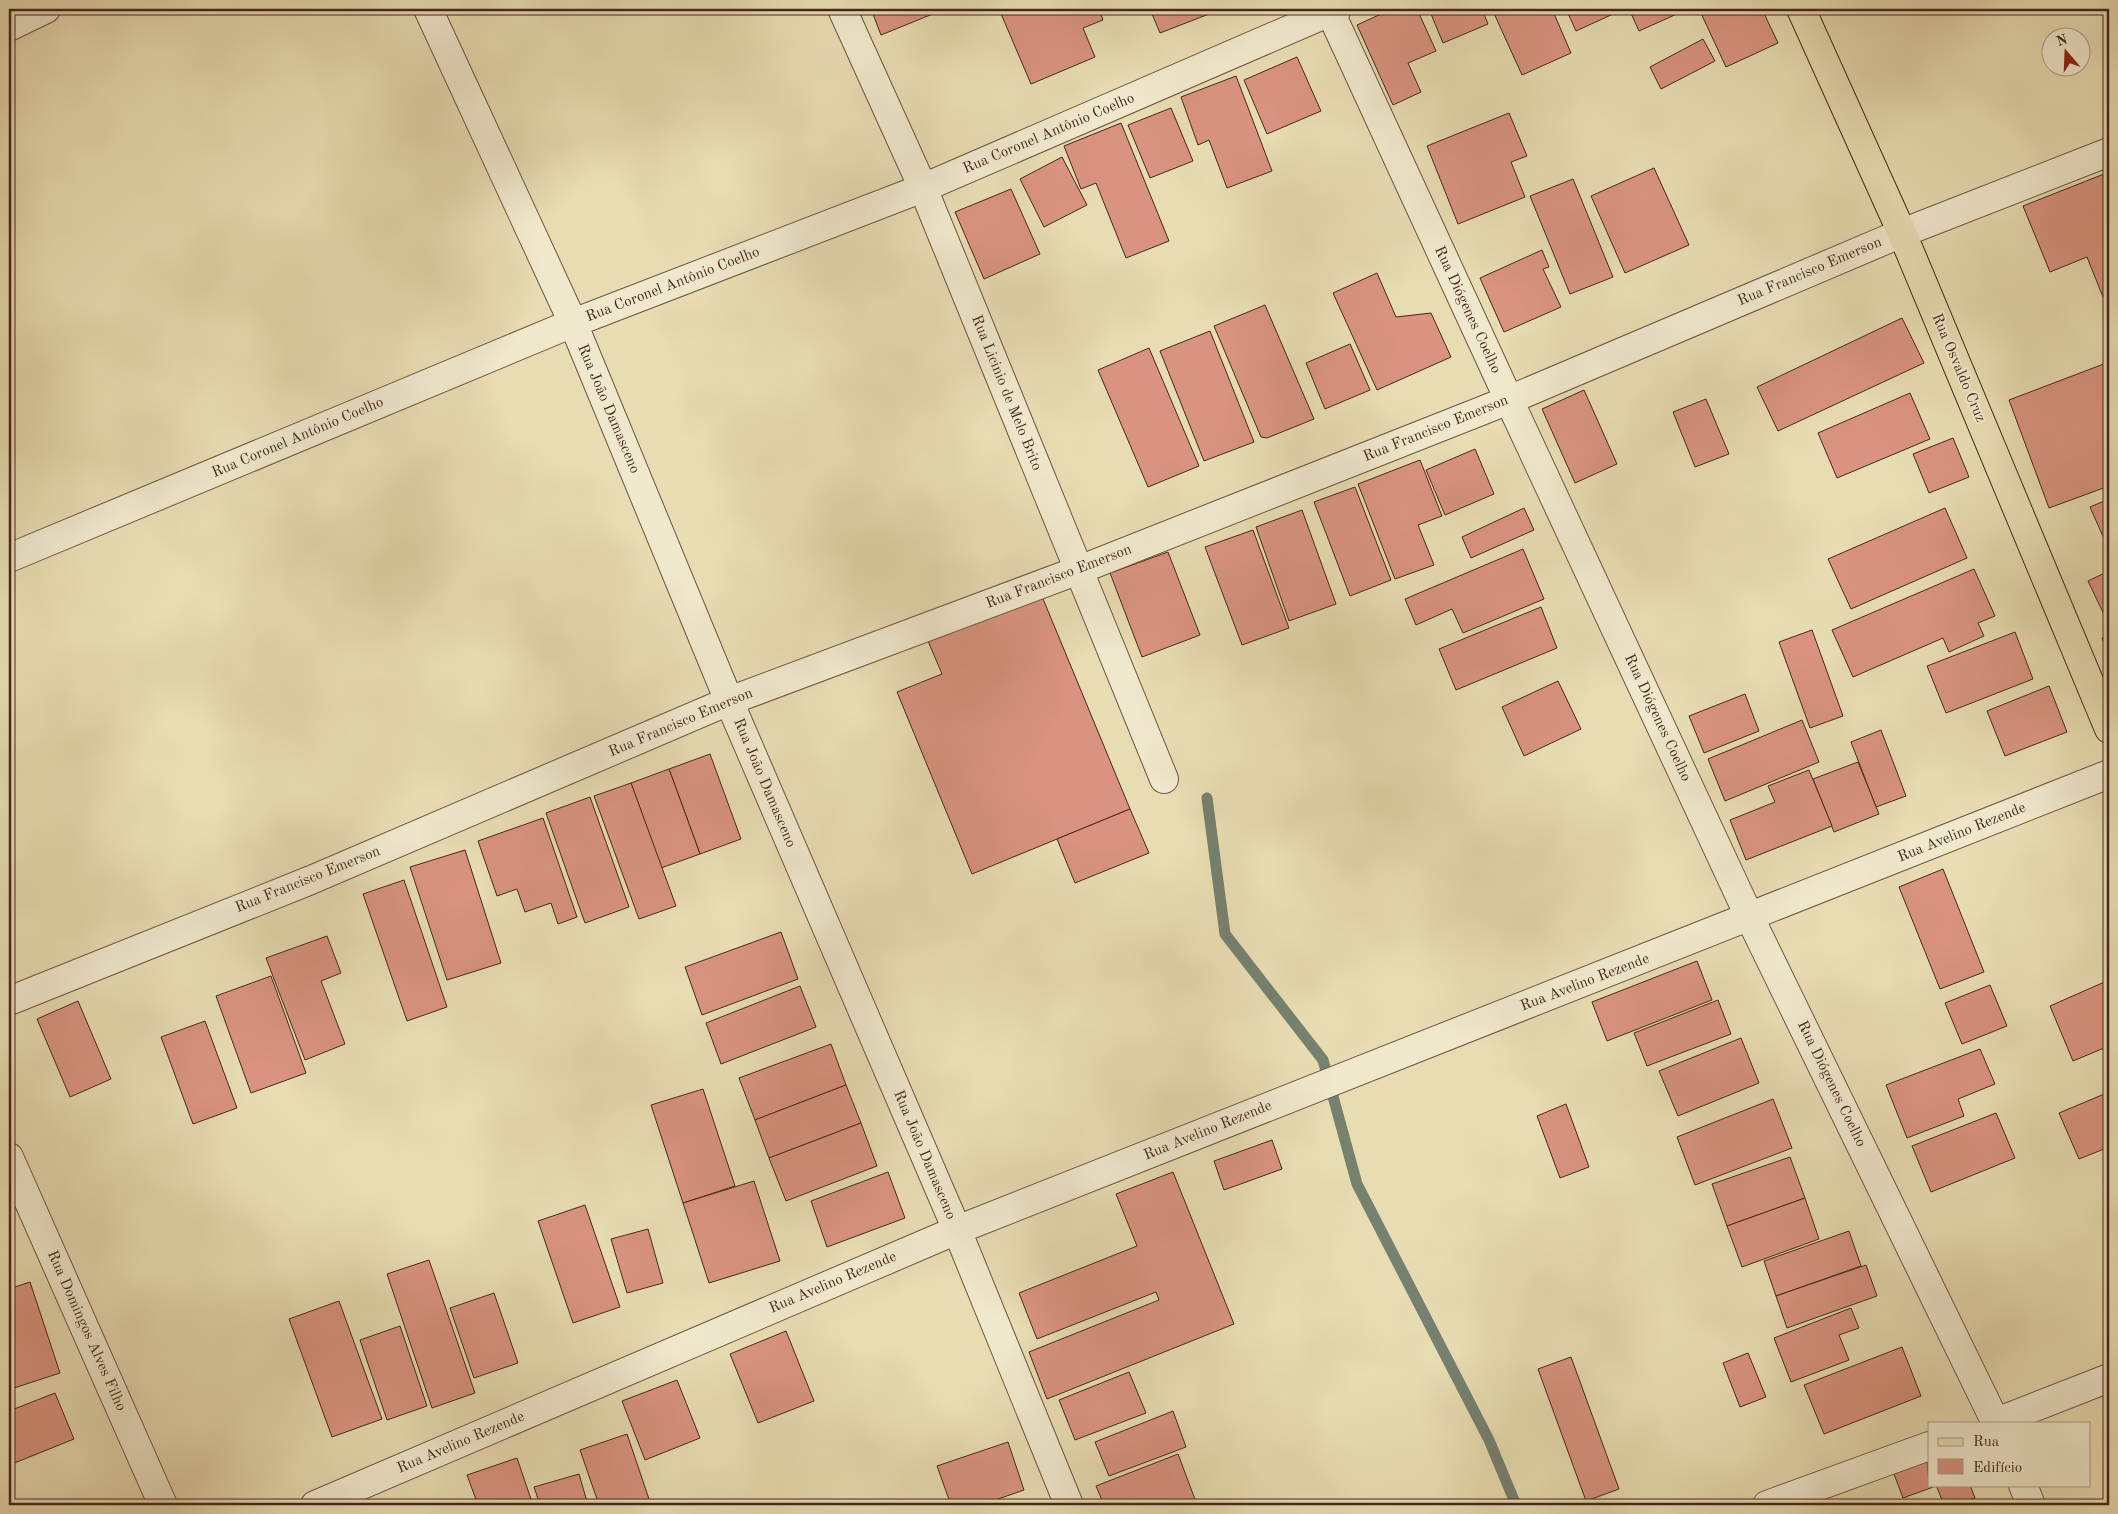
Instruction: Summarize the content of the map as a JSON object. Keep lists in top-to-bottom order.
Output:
{
  "streets": {
    "main road": ["Rua Osvaldo Cruz"],
    "street": [
      "Rua Coronel Antônio Coelho",
      "Rua Francisco Emerson",
      "Rua Diógenes Coelho",
      "Rua Licinio de Melo Brito",
      "Rua João Damasceno",
      "Rua Avelino Rezende",
      "Rua Domingos Alves Filho"
    ]
  },
  "crossings": [
    ["Rua Coronel Antônio Coelho", "Rua Diógenes Coelho"],
    ["Rua Coronel Antônio Coelho", "Rua Licinio de Melo Brito"],
    ["Rua Coronel Antônio Coelho", "Rua João Damasceno"],
    ["Rua Francisco Emerson", "Rua Diógenes Coelho"],
    ["Rua Francisco Emerson", "Rua Osvaldo Cruz"],
    ["Rua Francisco Emerson", "Rua Licinio de Melo Brito"],
    ["Rua Francisco Emerson", "Rua João Damasceno"],
    ["Rua Diógenes Coelho", "Rua Avelino Rezende"],
    ["Rua João Damasceno", "Rua Avelino Rezende"]
  ],
  "legend": ["Rua", "Edifício"],
  "north": "top"
}
